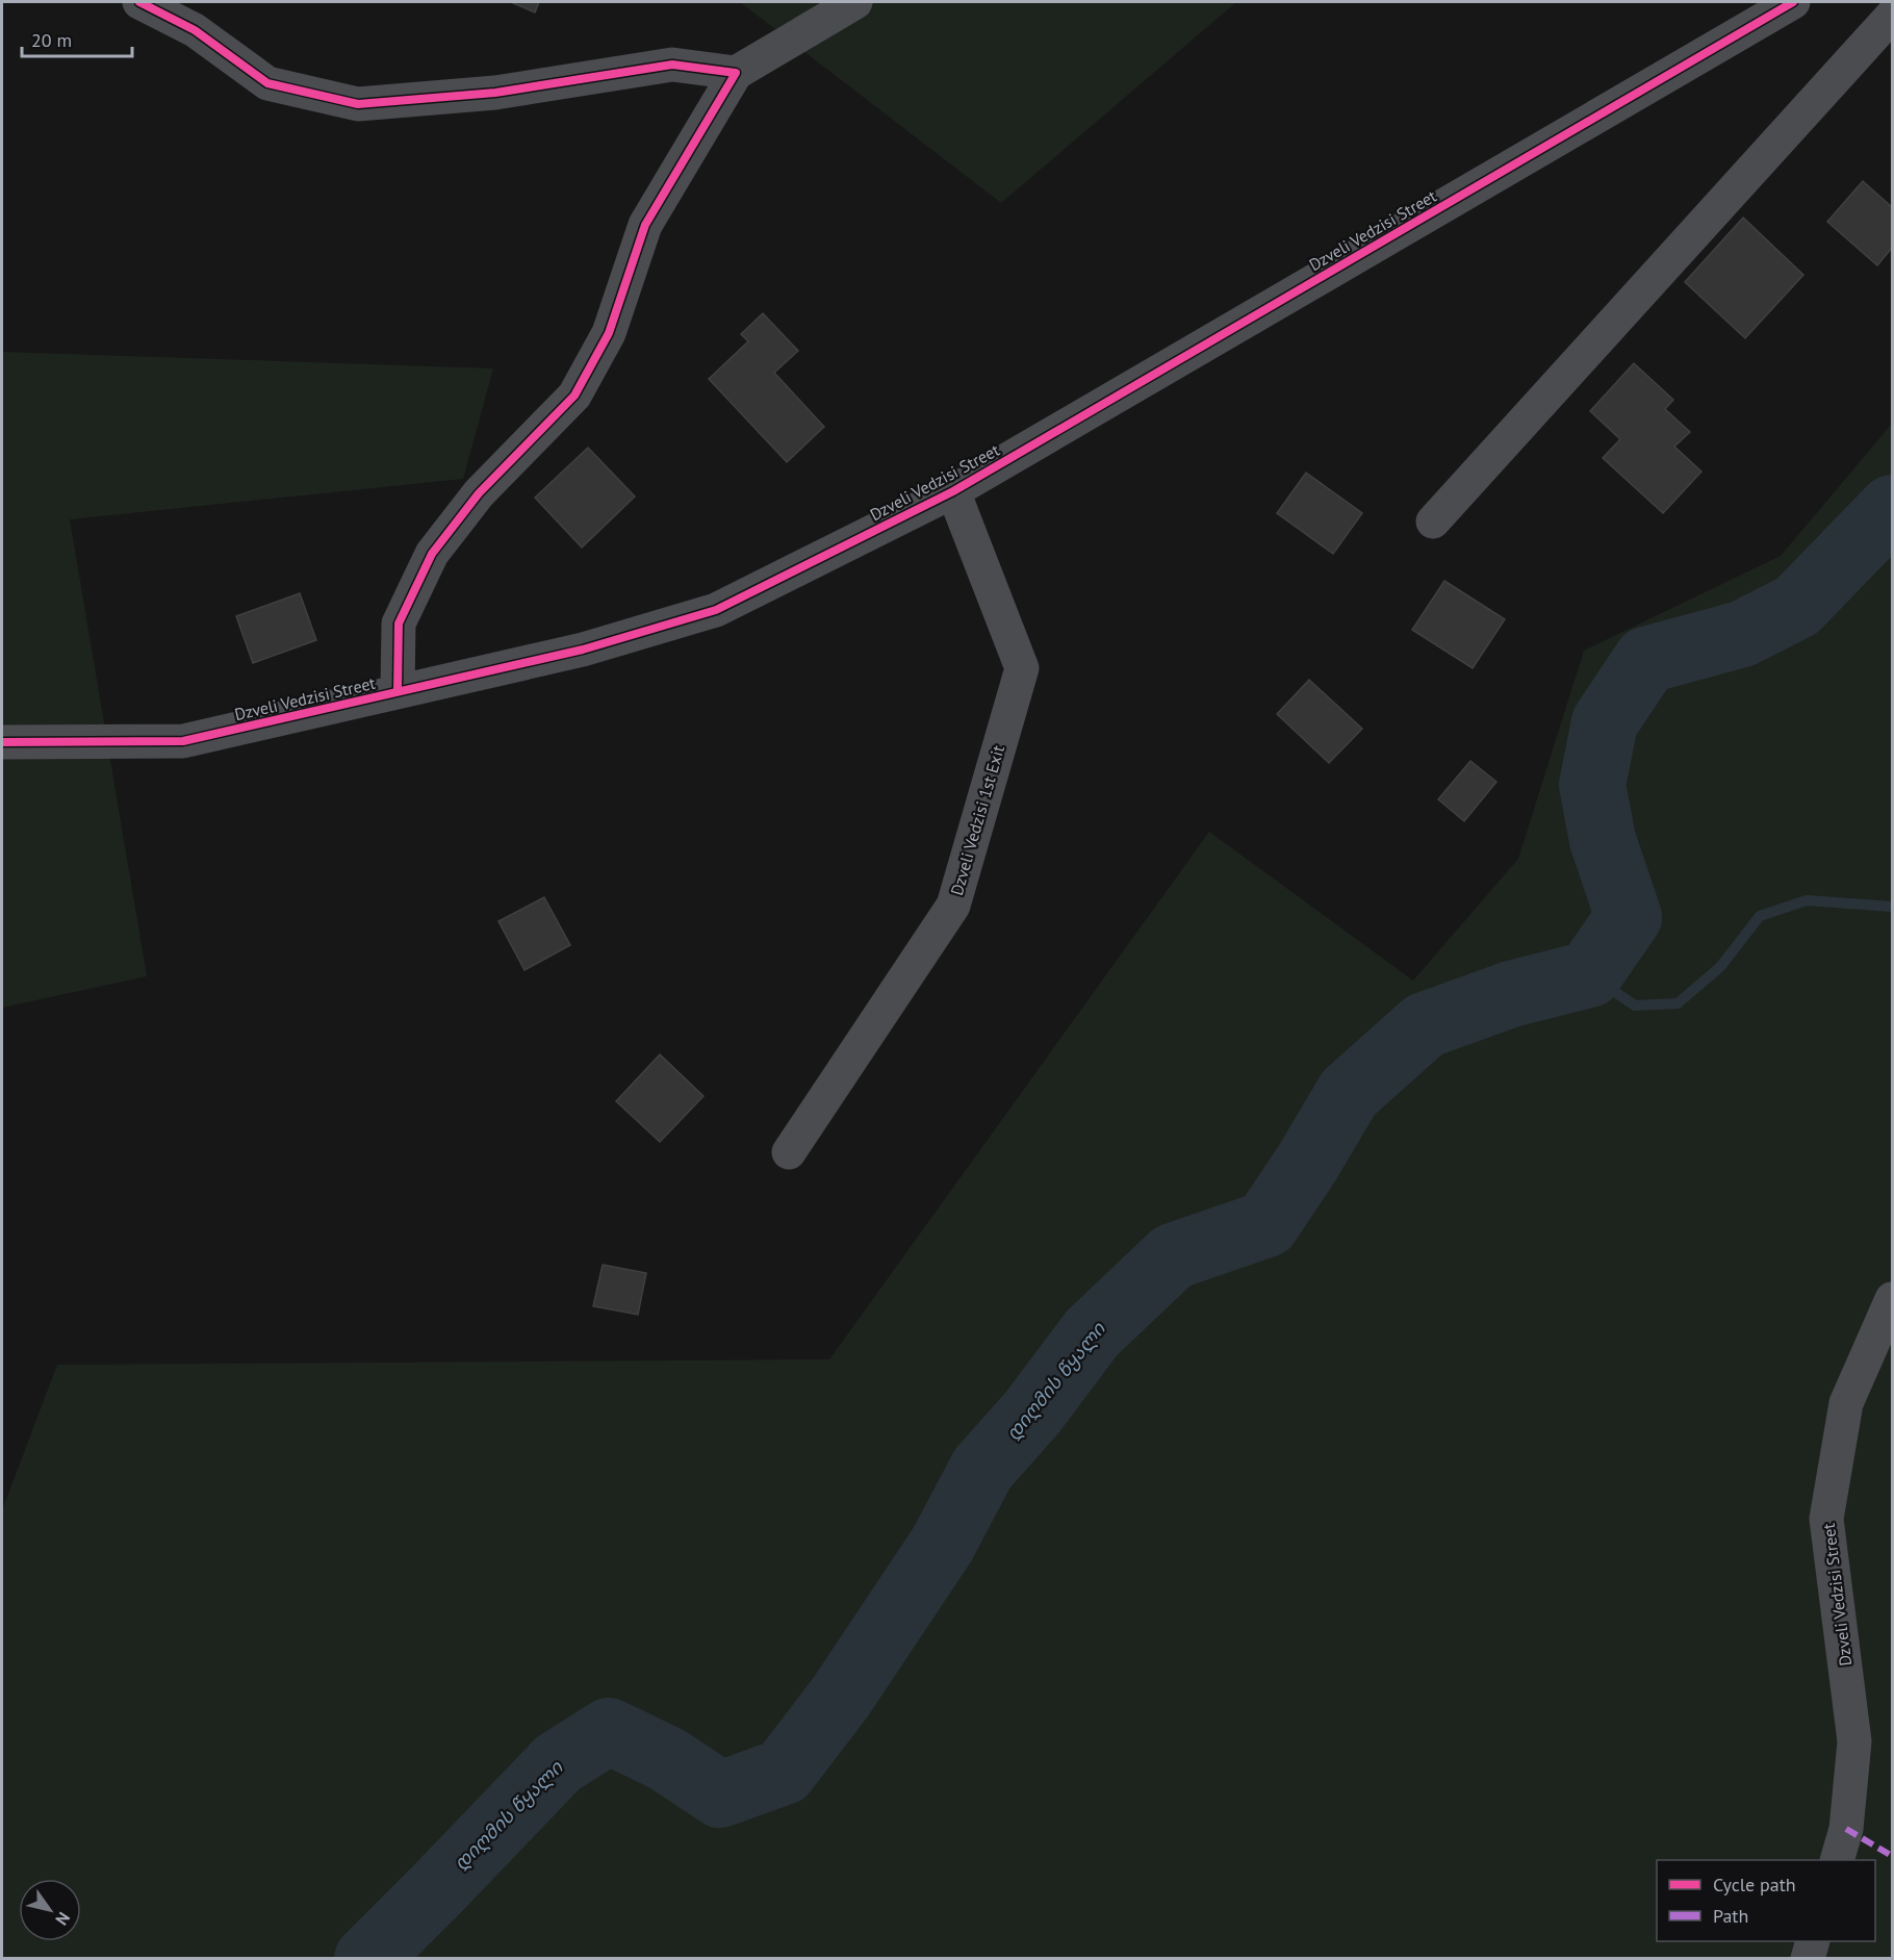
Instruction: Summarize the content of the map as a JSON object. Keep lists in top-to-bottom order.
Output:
{
  "streets": {
    "street": ["Dzveli Vedzisi Street", "Dzveli Vedzisi 1st Exit"]
  },
  "crossings": [
    ["Dzveli Vedzisi Street", "Dzveli Vedzisi 1st Exit"]
  ],
  "water": ["დიღმის წყალი"],
  "legend": ["Cycle path", "Path"],
  "scale_bar": "20 m",
  "north": "bottom right"
}
